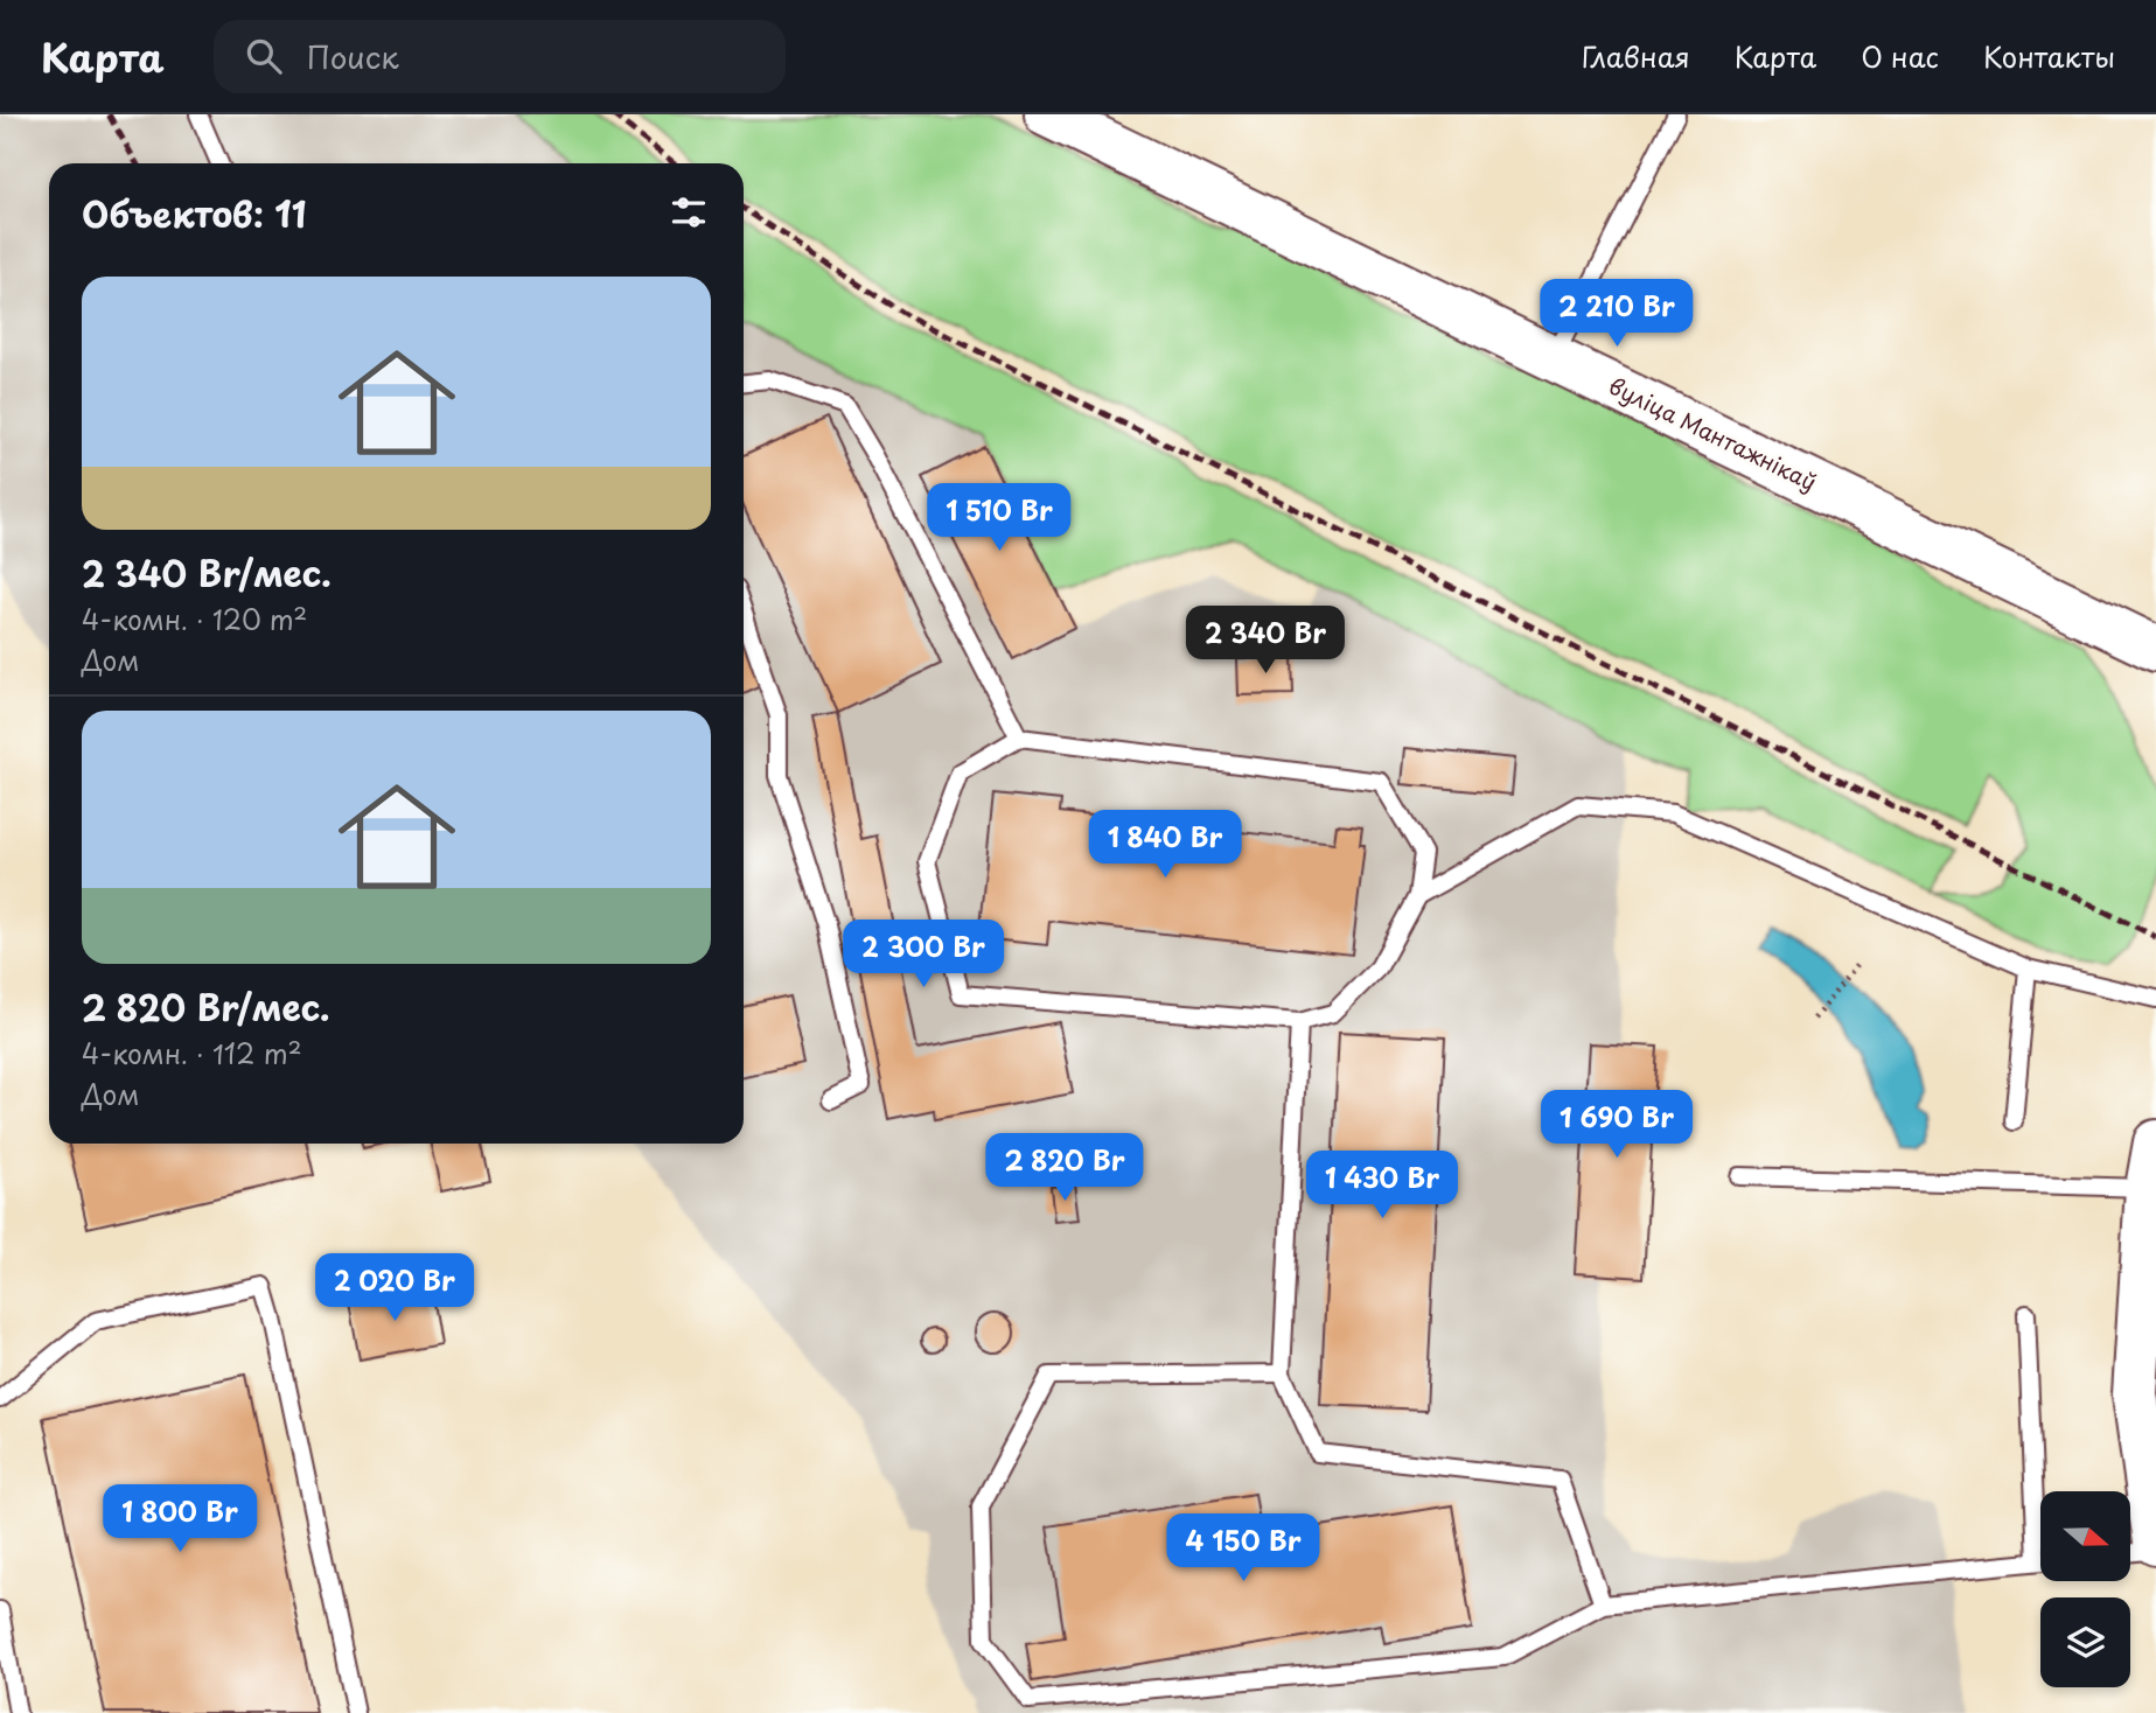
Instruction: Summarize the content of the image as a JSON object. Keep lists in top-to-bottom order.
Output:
{
  "streets": {
    "main road": ["вуліца Мантажнікаў"]
  },
  "north": "right",
  "page": {
    "header": "Карта",
    "search": "Поиск",
    "nav": [
      "Главная",
      "Карта",
      "О нас",
      "Контакты"
    ],
    "heading": "Объектов: 11",
    "list": [
      {
        "name": "2 340 Br/мес.",
        "note": "4-комн. · 120 m² · Дом"
      },
      {
        "name": "2 820 Br/мес.",
        "note": "4-комн. · 112 m² · Дом"
      }
    ],
    "price": [
      "2 210 Br",
      "1 510 Br",
      "2 340 Br",
      "1 840 Br",
      "2 300 Br",
      "1 690 Br",
      "2 820 Br",
      "1 430 Br",
      "2 020 Br",
      "1 800 Br",
      "4 150 Br"
    ]
  }
}
